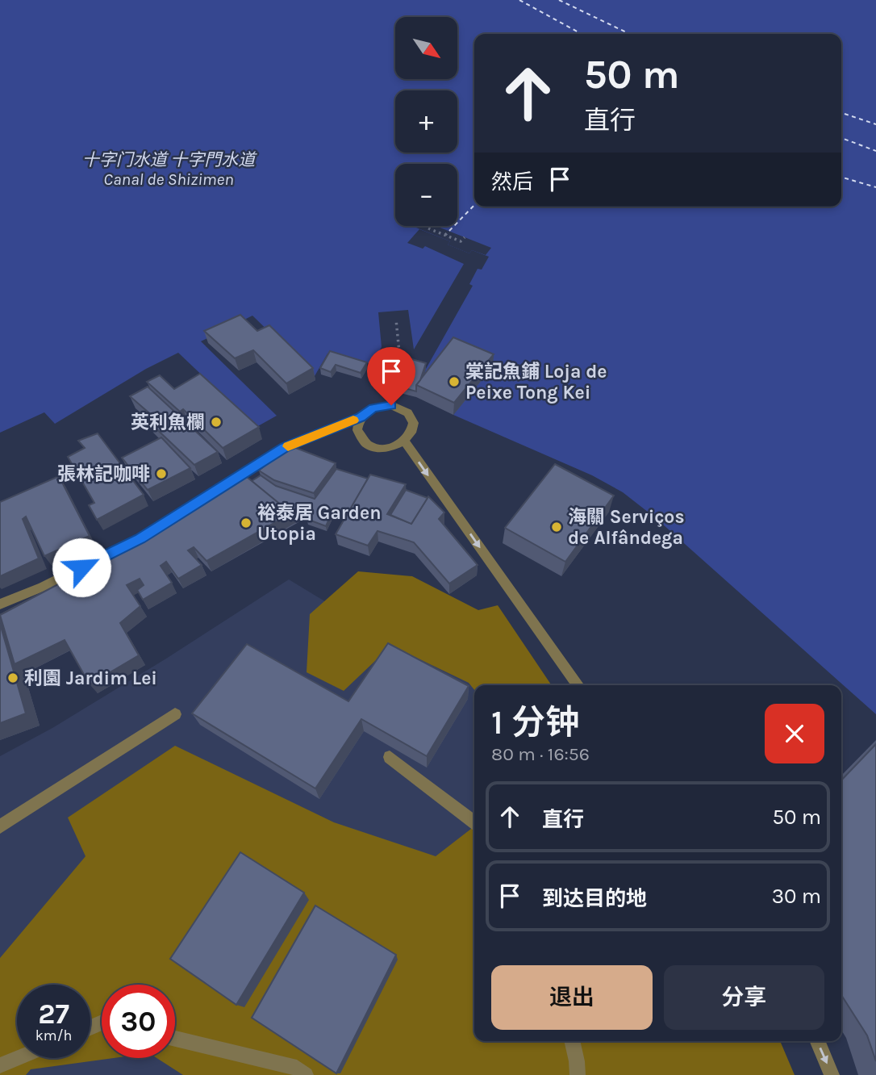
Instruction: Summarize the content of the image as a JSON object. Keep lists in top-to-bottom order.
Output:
{
  "water": ["十字门水道 十字門水道 Canal de Shizimen"],
  "places": [
    "棠記魚鋪 Loja de Peixe Tong Kei",
    "英利魚欄",
    "張林記咖啡",
    "裕泰居 Garden Utopia",
    "海關 Serviços de Alfândega",
    "利園 Jardim Lei"
  ],
  "north": "bottom right",
  "page": {
    "map_buttons": ["+", "−"],
    "turn": ["50 m", "直行"],
    "then": "然后",
    "heading": ["1 分钟", "80 m · 16:56"],
    "list": [
      {
        "name": "直行",
        "value": "50 m"
      },
      {
        "name": "到达目的地",
        "value": "30 m"
      }
    ],
    "buttons": ["退出", "分享"],
    "speed": "27 km/h",
    "limit": "30"
  }
}
